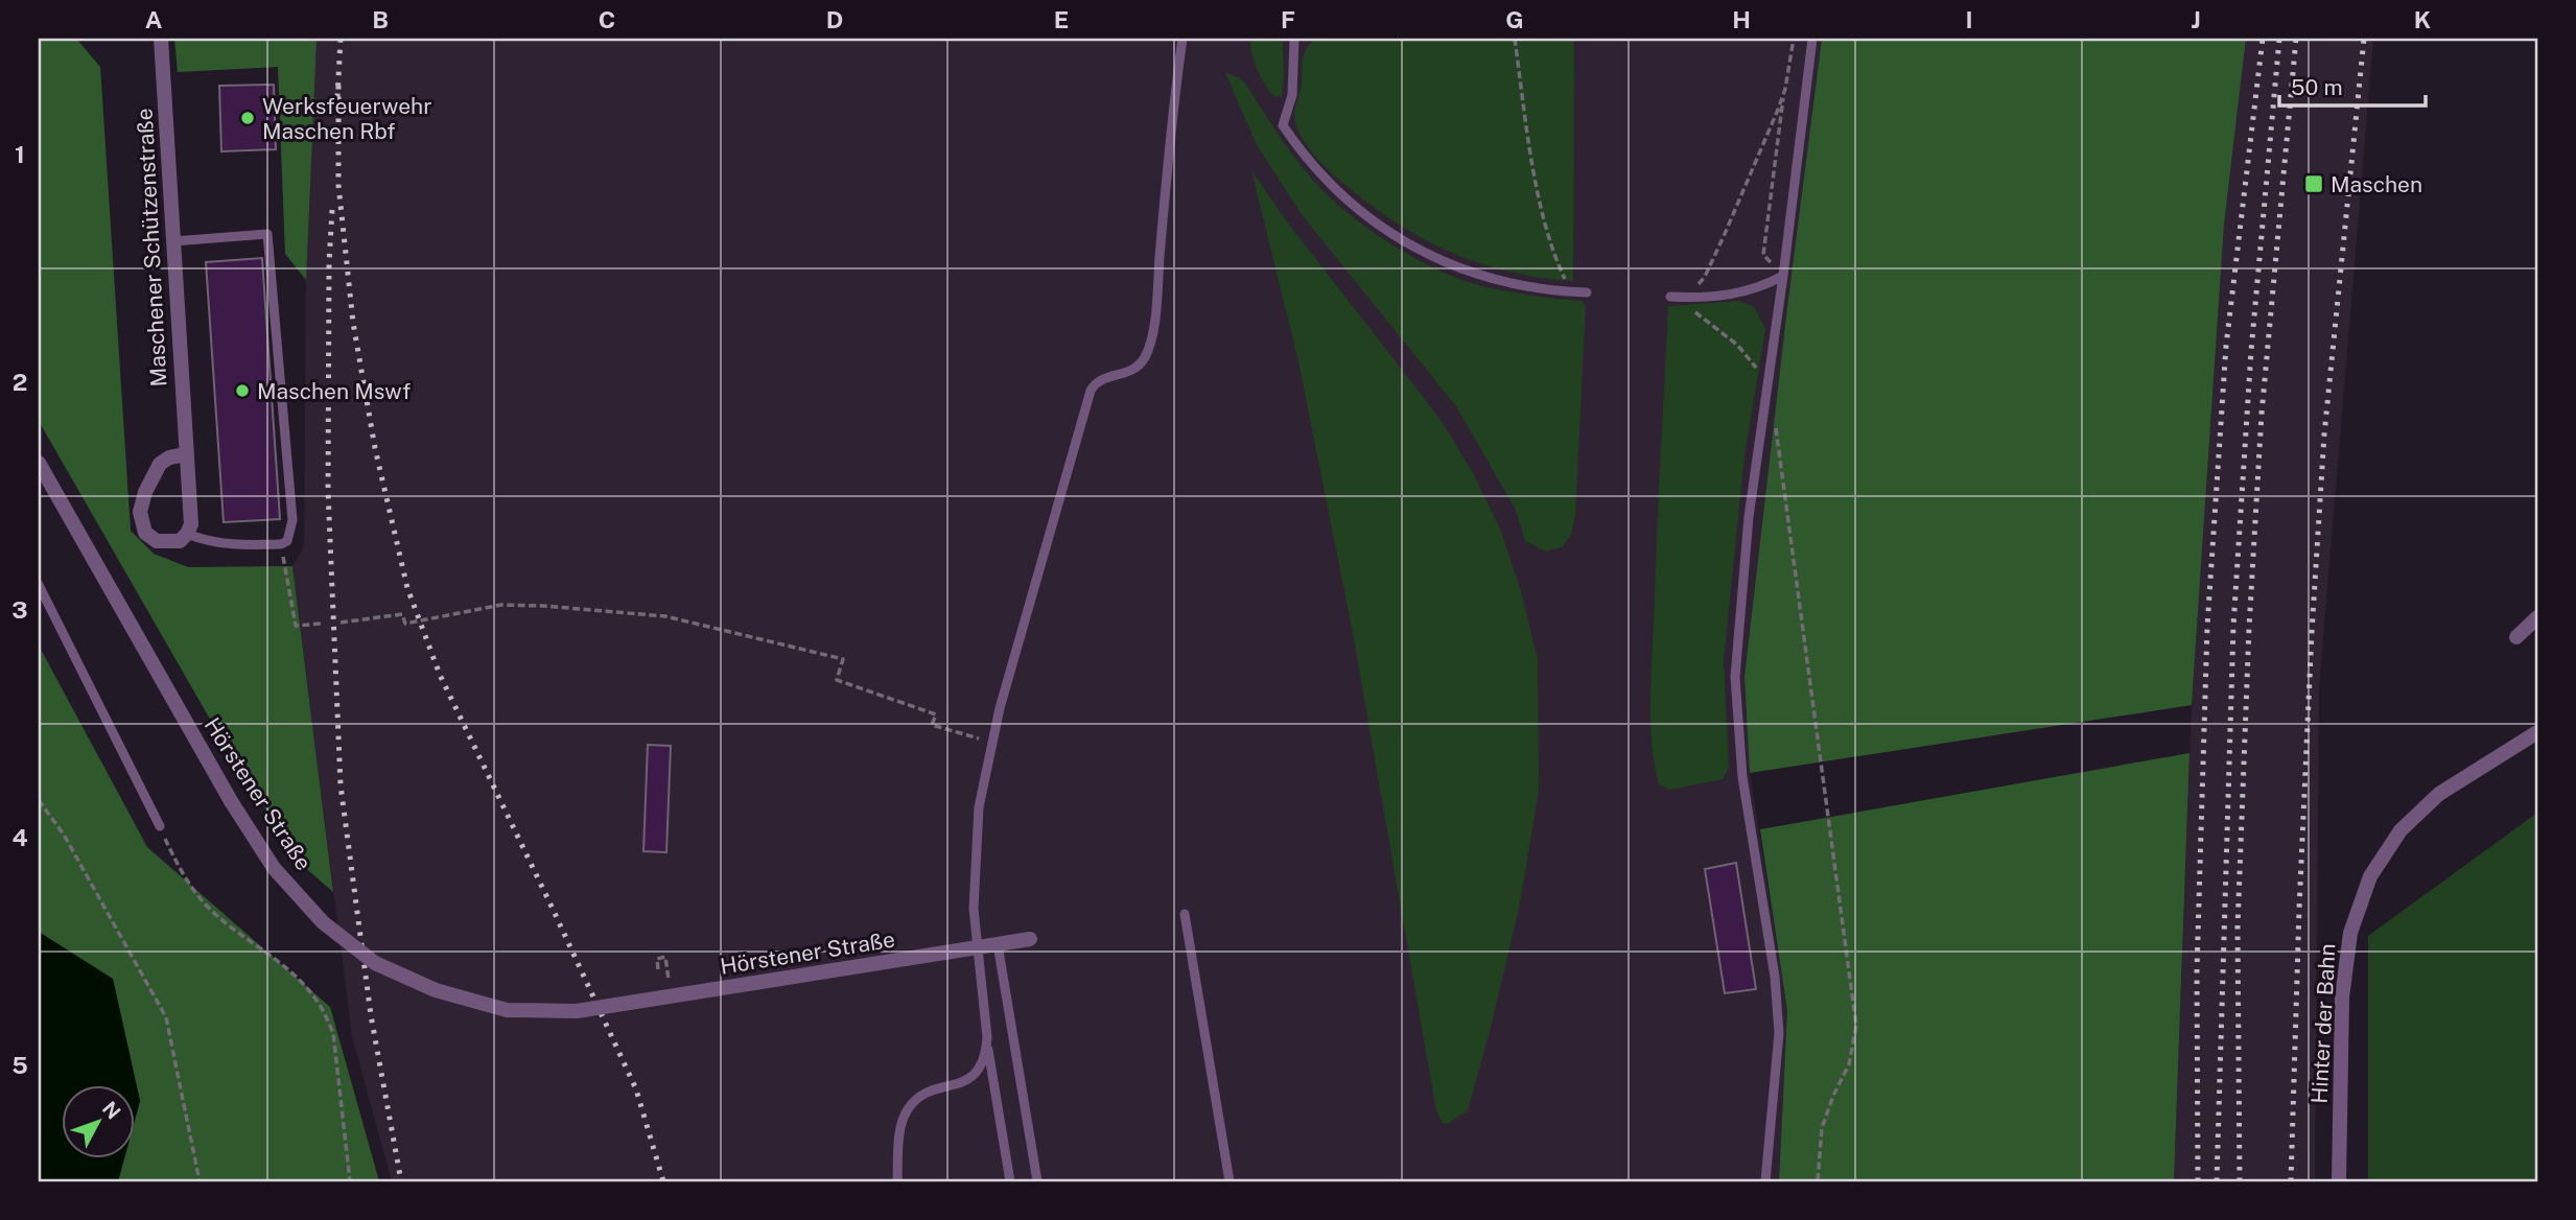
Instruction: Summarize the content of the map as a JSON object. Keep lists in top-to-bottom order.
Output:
{
  "streets": {
    "street": ["Maschener Schützenstraße", "Hörstener Straße", "Hinter der Bahn"]
  },
  "places": {
    "other": ["Werksfeuerwehr Maschen Rbf", "Maschen Mswf"],
    "transit": ["Maschen"]
  },
  "scale_bar": "50 m",
  "north": "top right",
  "grid": {
    "columns": [
      "A",
      "B",
      "C",
      "D",
      "E",
      "F",
      "G",
      "H",
      "I",
      "J",
      "K"
    ],
    "rows": [
      "1",
      "2",
      "3",
      "4",
      "5"
    ]
  }
}
